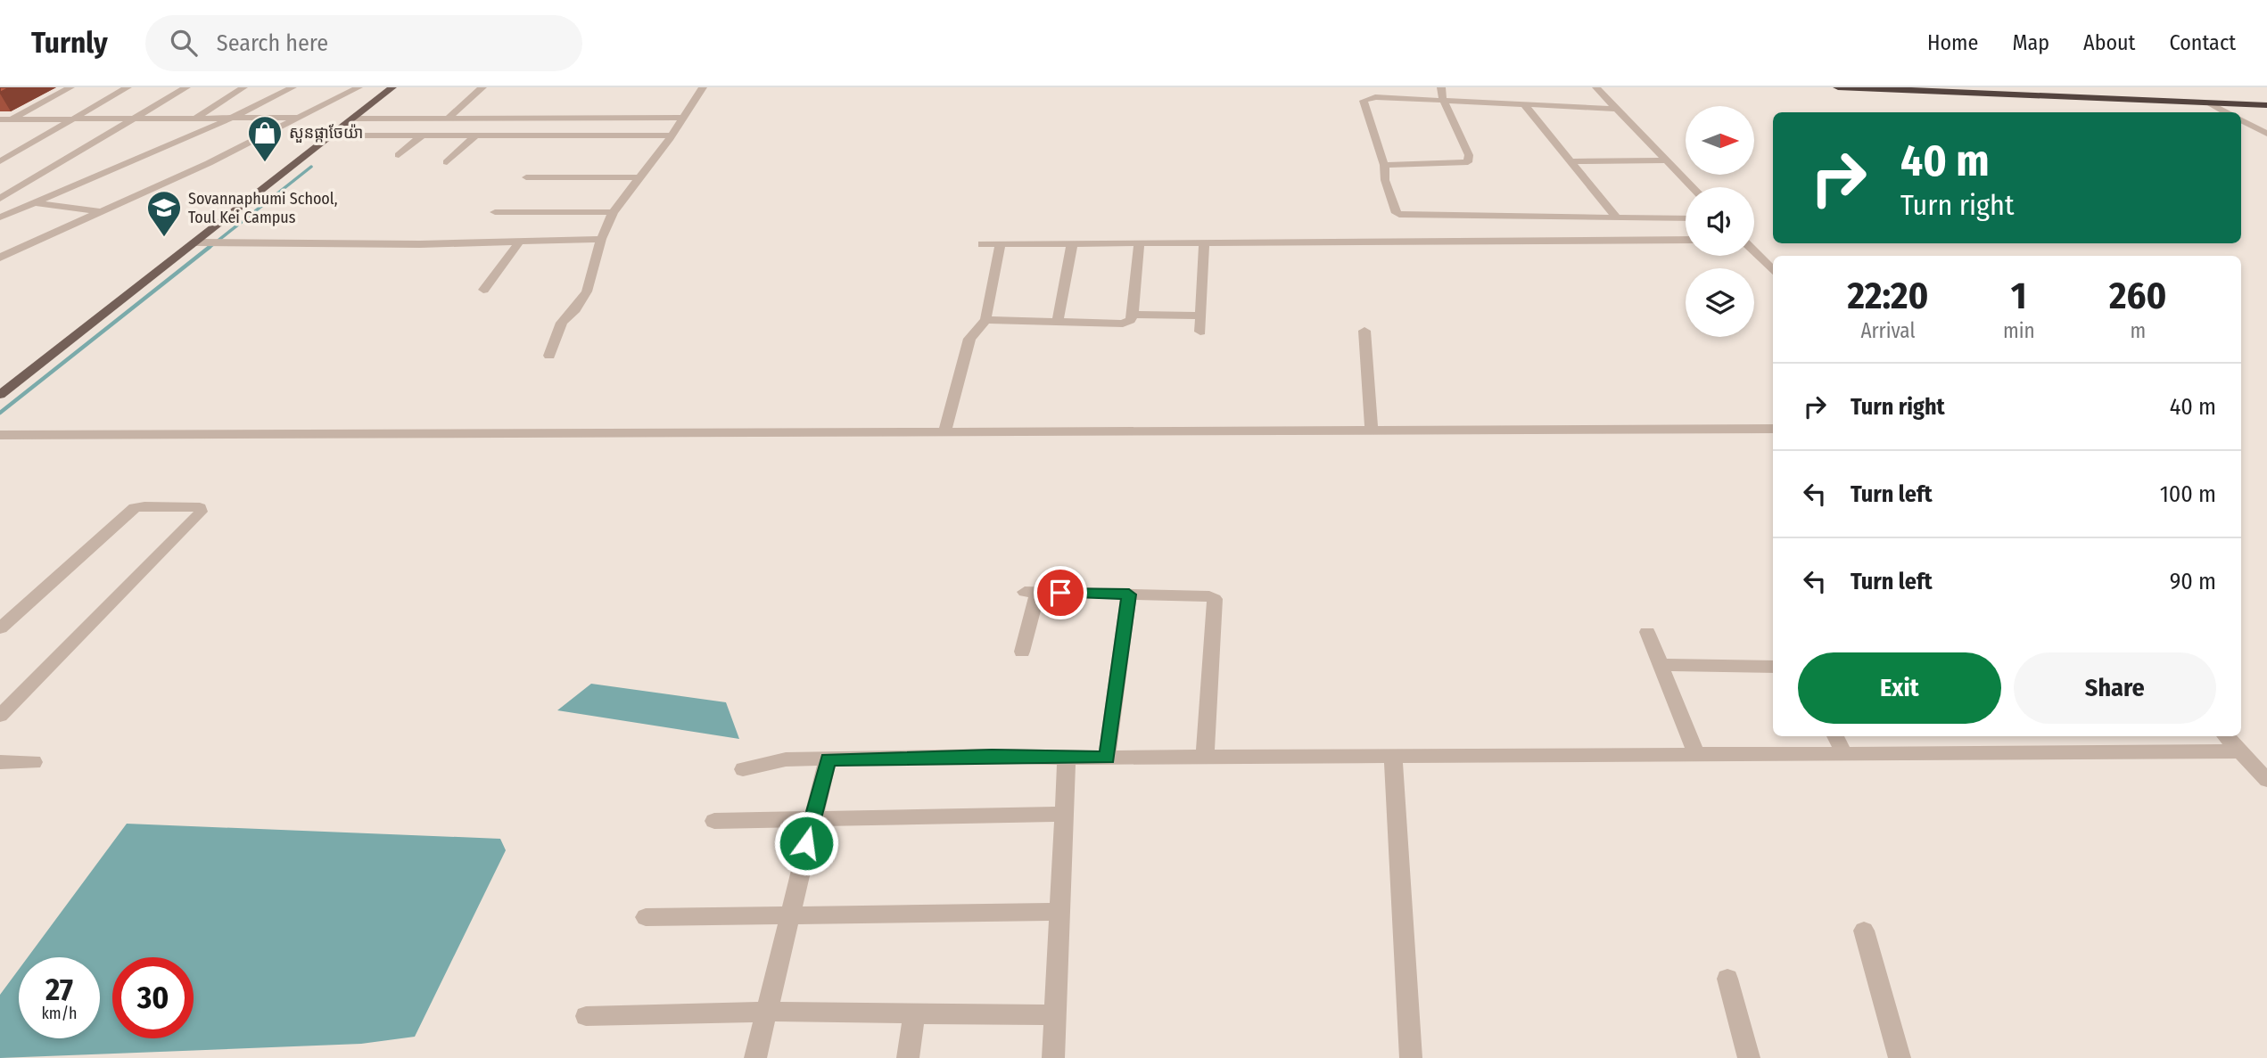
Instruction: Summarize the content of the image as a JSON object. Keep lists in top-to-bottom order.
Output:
{
  "places": {
    "shop": ["សួនផ្កាចែយ៉ា"],
    "school or university": ["Sovannaphumi School, Toul Kei Campus"]
  },
  "north": "right",
  "page": {
    "header": "Turnly",
    "search": "Search here",
    "nav": [
      "Home",
      "Map",
      "About",
      "Contact"
    ],
    "turn": ["40 m", "Turn right"],
    "eta": [
      "22:20",
      "Arrival",
      "1",
      "min",
      "260",
      "m"
    ],
    "list": [
      {
        "name": "Turn right",
        "value": "40 m"
      },
      {
        "name": "Turn left",
        "value": "100 m"
      },
      {
        "name": "Turn left",
        "value": "90 m"
      }
    ],
    "buttons": ["Exit", "Share"],
    "speed": "27 km/h",
    "limit": "30"
  }
}
